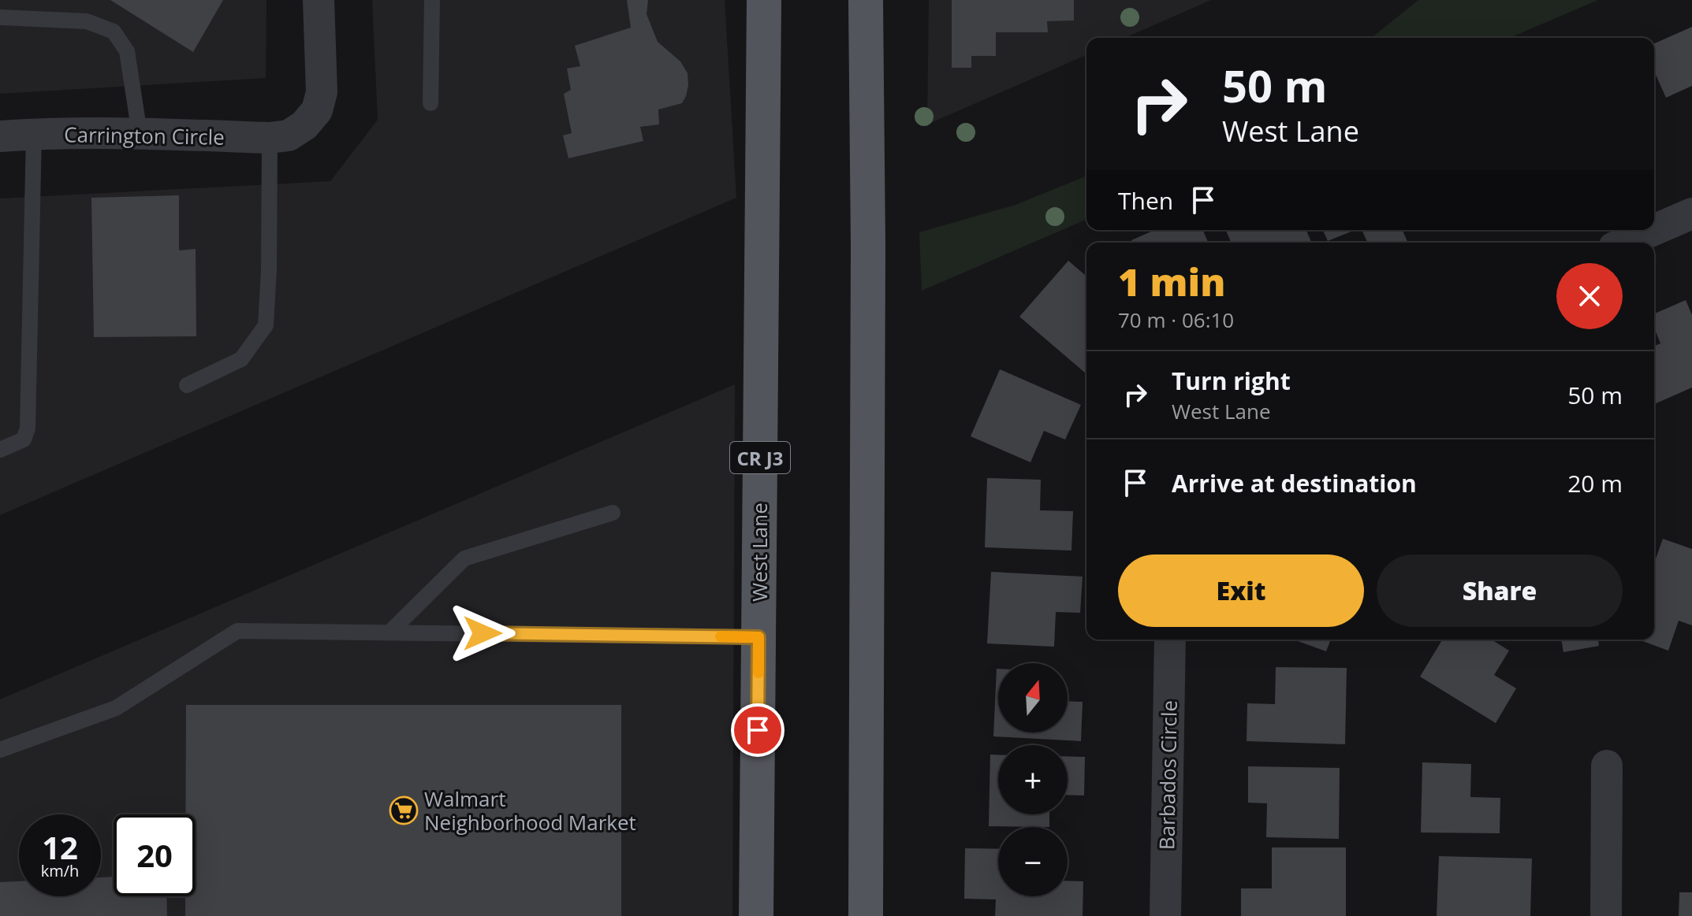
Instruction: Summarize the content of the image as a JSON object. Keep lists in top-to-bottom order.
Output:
{
  "streets": {
    "main road": ["CR J3", "West Lane"],
    "street": ["Carrington Circle", "Barbados Circle"]
  },
  "places": {
    "supermarket": ["Walmart Neighborhood Market"]
  },
  "north": "top",
  "page": {
    "turn": ["50 m", "West Lane"],
    "then": "Then",
    "heading": ["1 min", "70 m · 06:10"],
    "list": [
      {
        "name": "Turn right",
        "note": "West Lane",
        "value": "50 m"
      },
      {
        "name": "Arrive at destination",
        "value": "20 m"
      }
    ],
    "buttons": ["Exit", "Share"],
    "map_buttons": ["+", "−"],
    "speed": "12 km/h",
    "limit": "20"
  }
}
